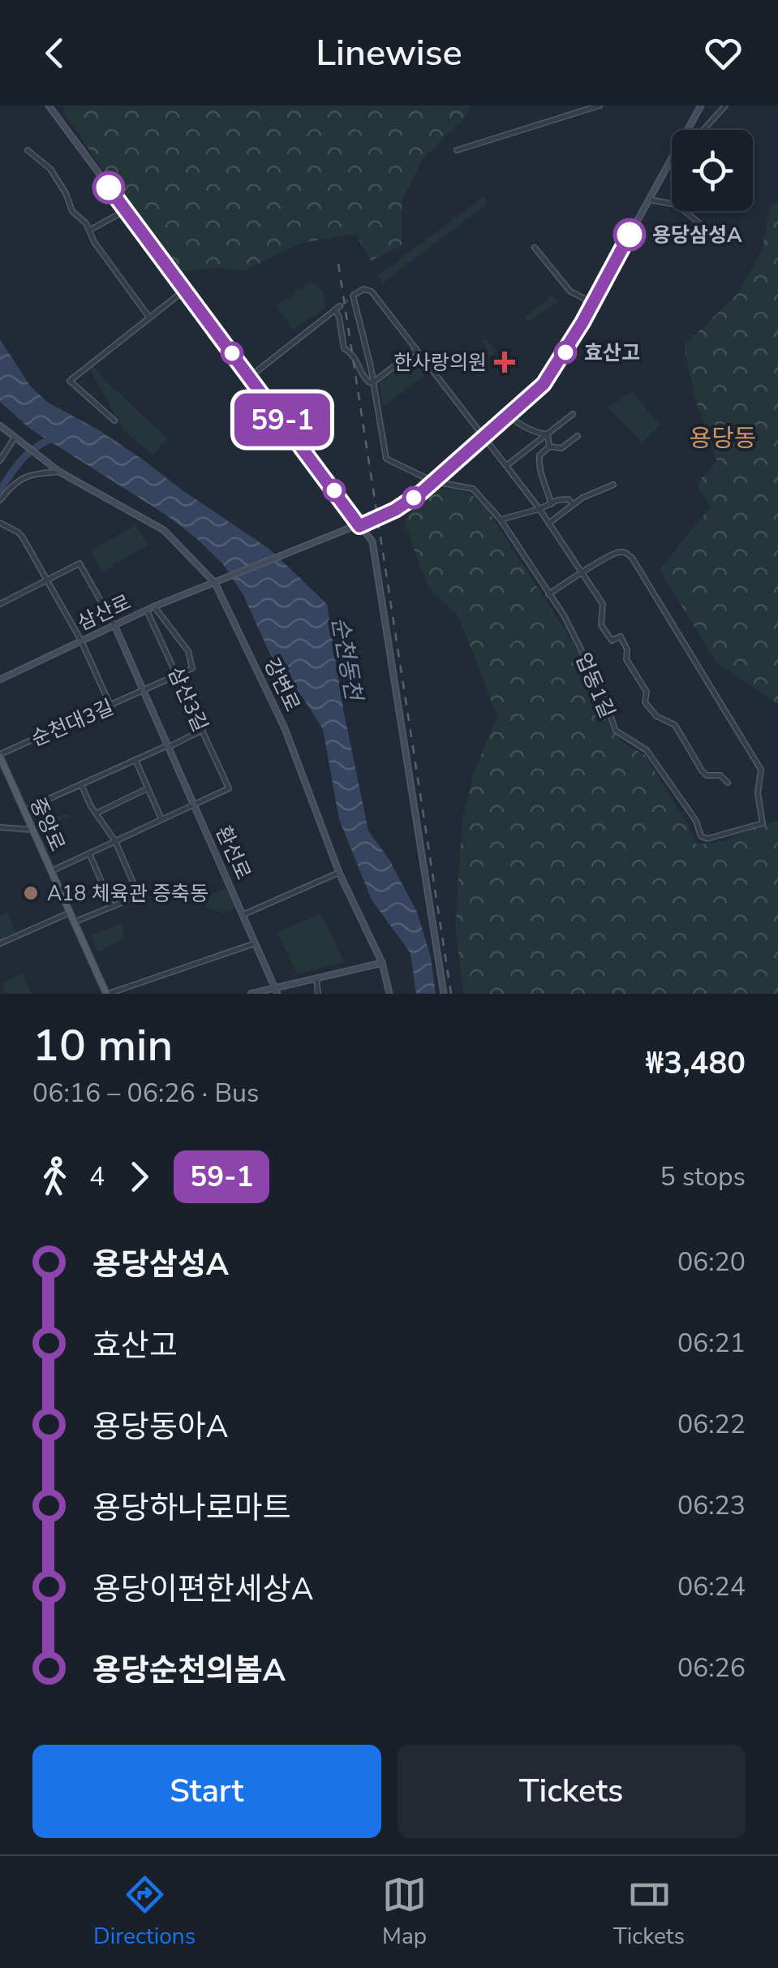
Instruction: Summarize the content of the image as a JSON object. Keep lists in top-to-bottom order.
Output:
{
  "streets": {
    "main road": [
      "삼산로",
      "강변로",
      "중앙로",
      "환선로"
    ],
    "street": ["업동1길", "삼산3길", "순천대3길"]
  },
  "crossings": [
    ["삼산로", "강변로"],
    ["삼산로", "삼산3길"],
    ["삼산로", "환선로"],
    ["삼산3길", "환선로"],
    ["순천대3길", "중앙로"],
    ["순천대3길", "환선로"]
  ],
  "districts": ["용당동"],
  "water": ["순천동천"],
  "places": {
    "other": ["용당삼성A", "효산고", "A18 체육관 증축동"],
    "health": ["한사랑의원"]
  },
  "lines": ["bus line 59-1"],
  "page": {
    "header": "Linewise",
    "on_map": "59-1",
    "heading": ["10 min", "06:16 – 06:26 · Bus", "₩3,480"],
    "legs": ["4", "59-1", "5 stops"],
    "list": [
      {
        "name": "용당삼성A",
        "value": "06:20"
      },
      {
        "name": "효산고",
        "value": "06:21"
      },
      {
        "name": "용당동아A",
        "value": "06:22"
      },
      {
        "name": "용당하나로마트",
        "value": "06:23"
      },
      {
        "name": "용당이편한세상A",
        "value": "06:24"
      },
      {
        "name": "용당순천의봄A",
        "value": "06:26"
      }
    ],
    "buttons": ["Start", "Tickets"],
    "tabs": ["Directions", "Map", "Tickets"]
  }
}
